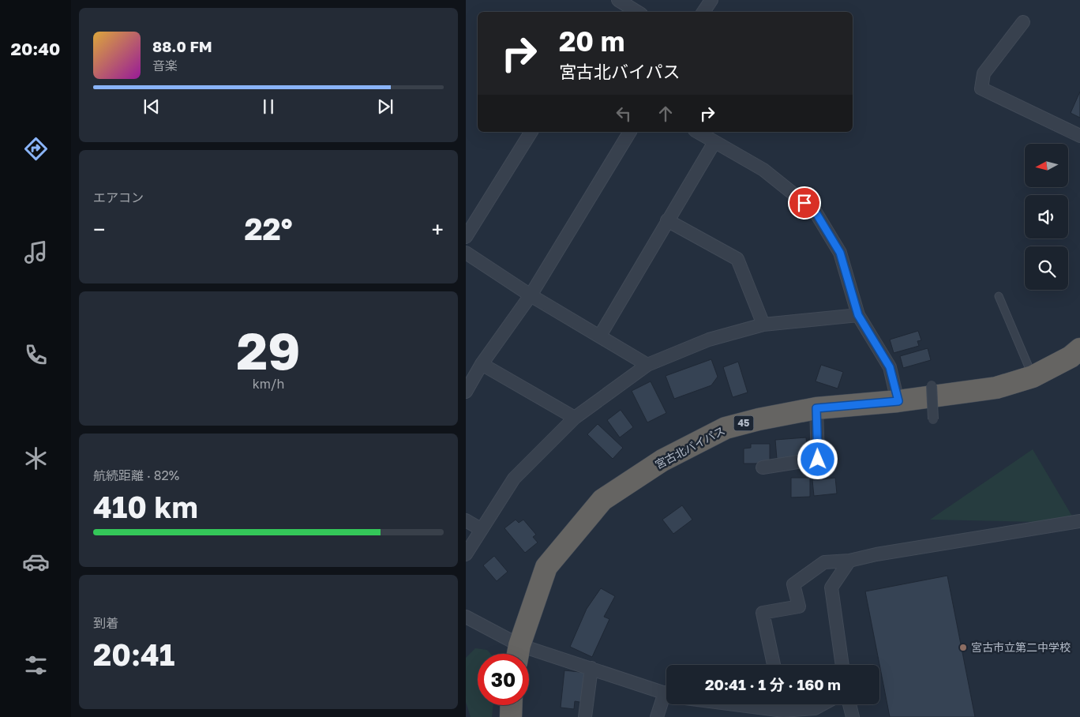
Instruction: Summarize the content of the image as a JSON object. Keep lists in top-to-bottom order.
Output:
{
  "streets": {
    "highway": ["45", "宮古北バイパス"]
  },
  "places": ["宮古市立第二中学校"],
  "north": "left",
  "page": {
    "tabs": "20:40",
    "turn": ["20 m", "宮古北バイパス"],
    "song": ["88.0 FM", "音楽"],
    "tile": [
      "エアコン",
      ["29", "km/h"],
      ["航続距離 · 82%", "410 km"],
      ["到着", "20:41"]
    ],
    "heat": ["−", "22°", "+"],
    "limit": "30",
    "trip": "20:41 · 1 分 · 160 m"
  }
}
